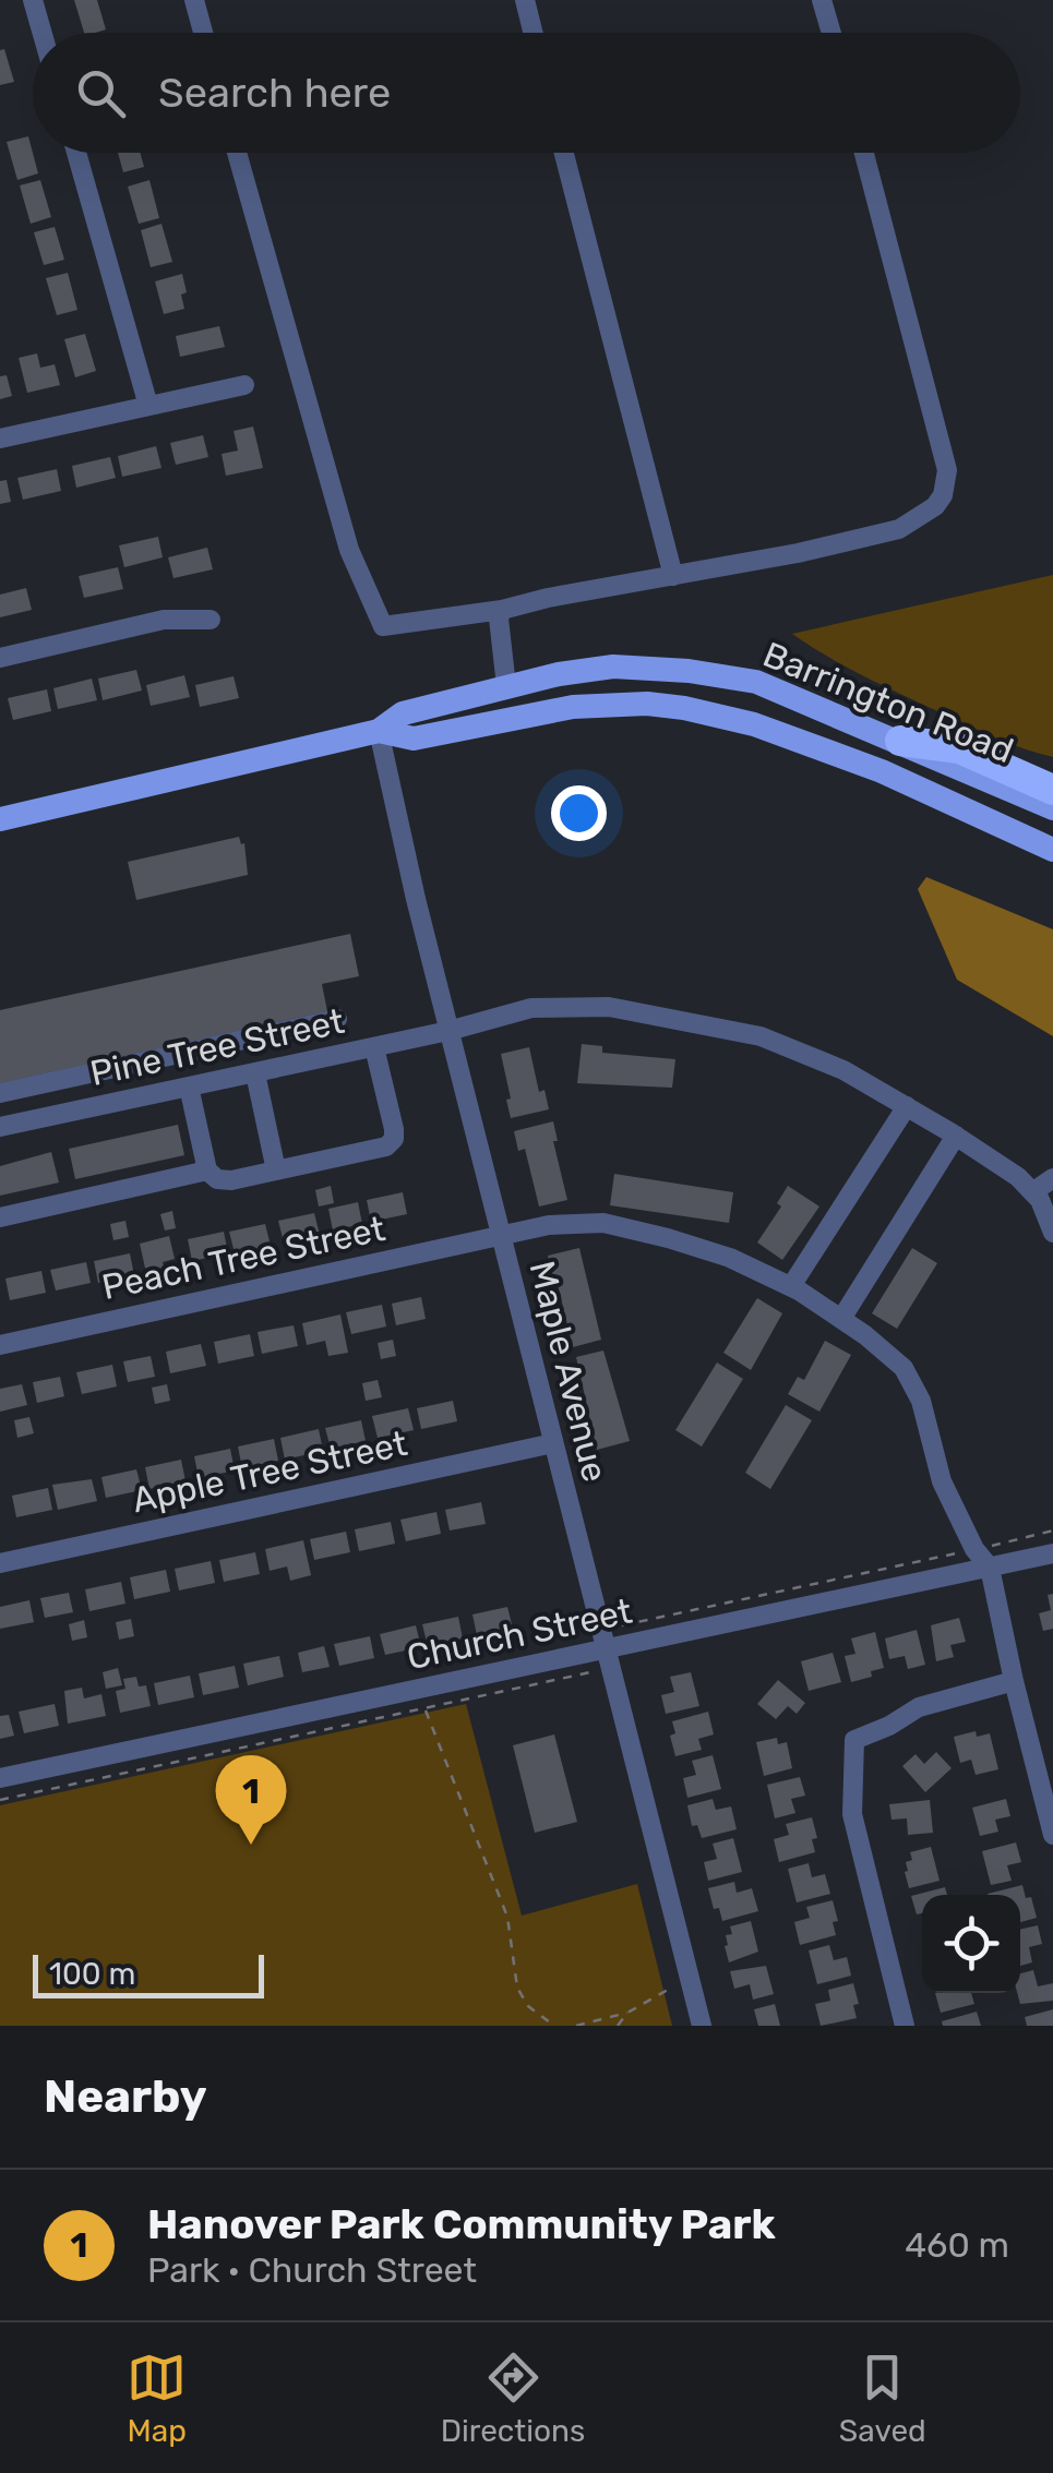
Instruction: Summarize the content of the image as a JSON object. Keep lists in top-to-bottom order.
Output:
{
  "streets": {
    "main road": ["Barrington Road"],
    "street": [
      "Pine Tree Street",
      "Peach Tree Street",
      "Maple Avenue",
      "Apple Tree Street",
      "Church Street"
    ]
  },
  "crossings": [
    ["Barrington Road", "Maple Avenue"],
    ["Pine Tree Street", "Maple Avenue"],
    ["Peach Tree Street", "Maple Avenue"],
    ["Peach Tree Street", "Church Street"],
    ["Maple Avenue", "Apple Tree Street"],
    ["Maple Avenue", "Church Street"]
  ],
  "scale_bar": "100 m",
  "page": {
    "search": "Search here",
    "pins": "1",
    "scale": "100 m",
    "heading": "Nearby",
    "list": [
      {
        "mark": "1",
        "name": "Hanover Park Community Park",
        "note": "Park · Church Street",
        "value": "460 m"
      }
    ],
    "nav": ["Map", "Directions", "Saved"]
  }
}
